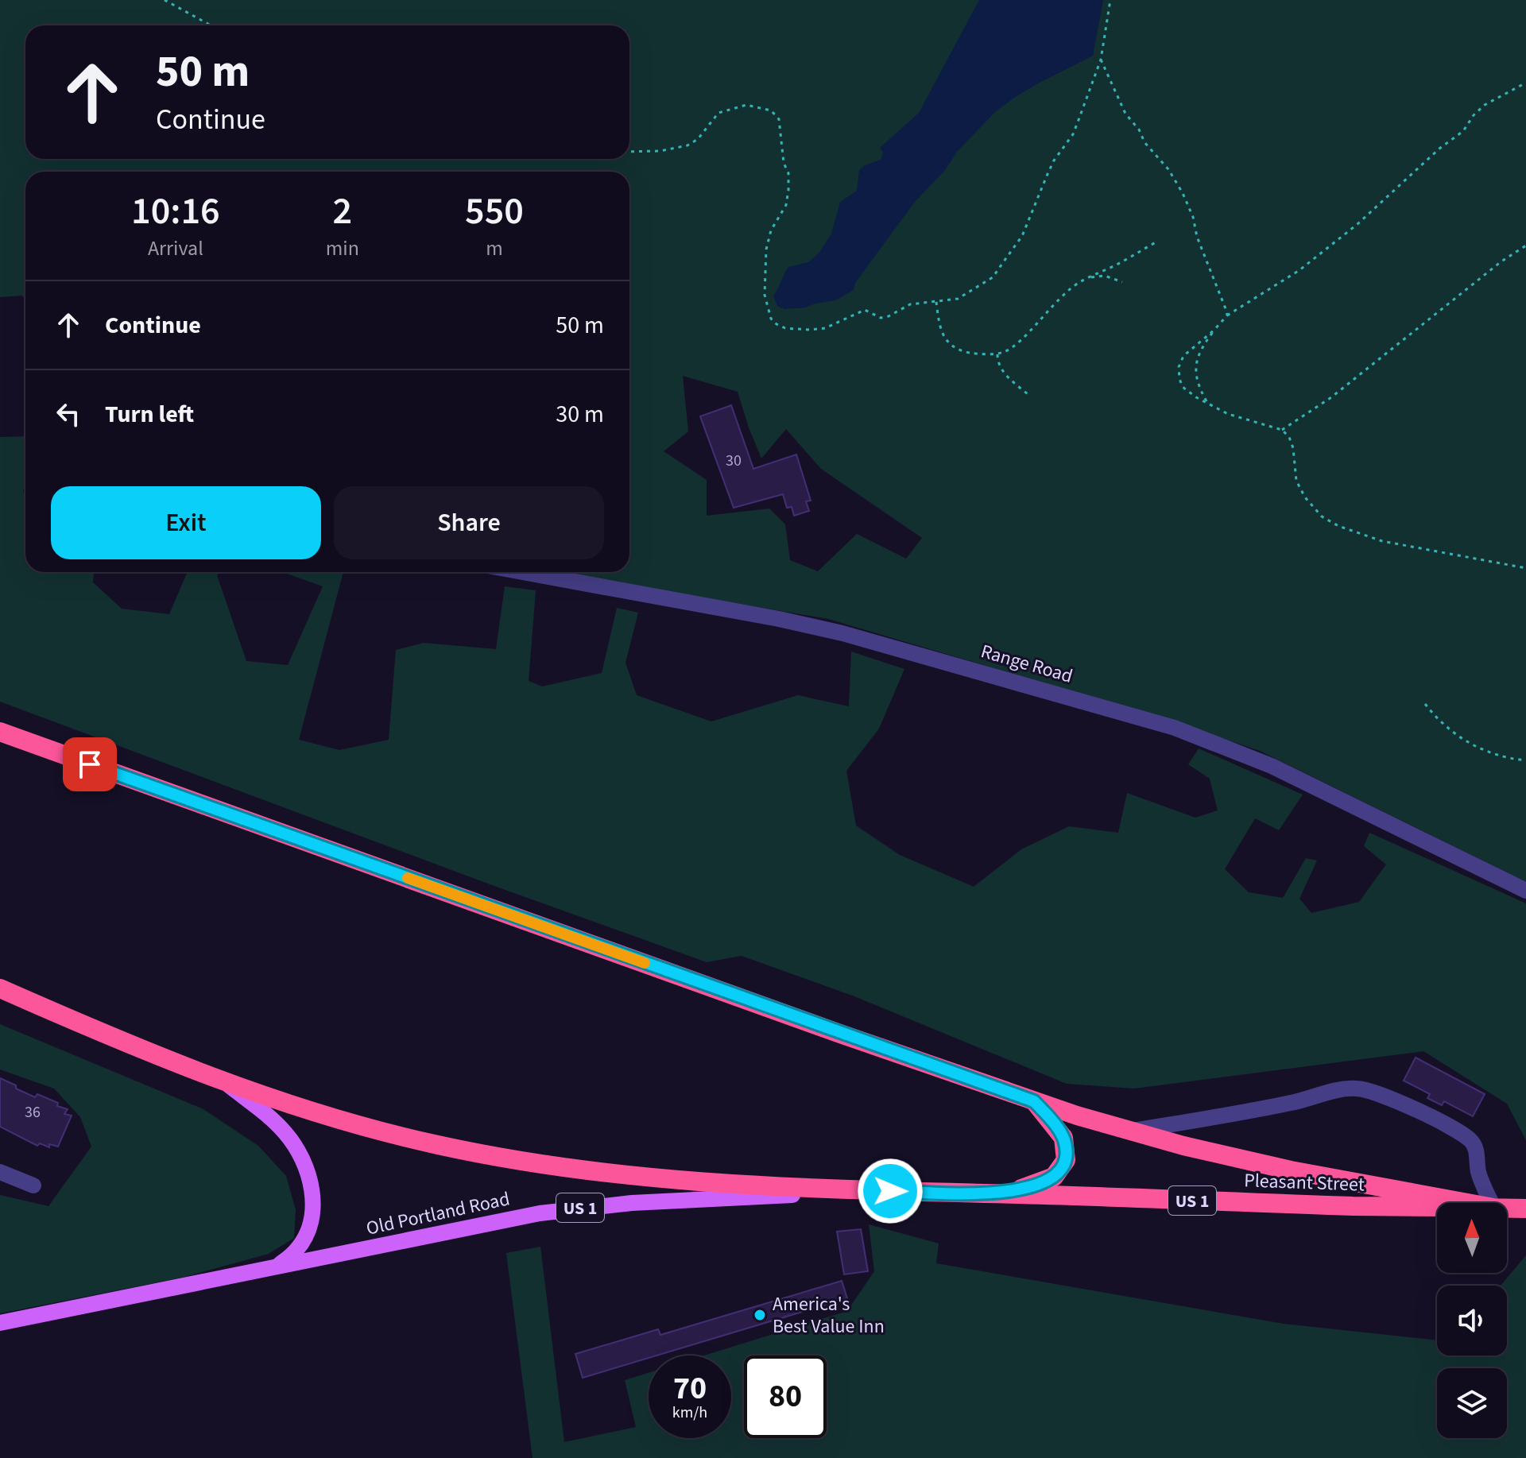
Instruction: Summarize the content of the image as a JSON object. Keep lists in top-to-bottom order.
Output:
{
  "streets": {
    "highway": ["Pleasant Street", "US 1"],
    "main road": ["Old Portland Road"],
    "street": ["Range Road"]
  },
  "crossings": [
    ["Pleasant Street", "Old Portland Road"]
  ],
  "places": ["America's Best Value Inn"],
  "house_numbers": ["30", "36"],
  "north": "top",
  "page": {
    "turn": ["50 m", "Continue"],
    "eta": [
      "10:16",
      "Arrival",
      "2",
      "min",
      "550",
      "m"
    ],
    "list": [
      {
        "name": "Continue",
        "value": "50 m"
      },
      {
        "name": "Turn left",
        "value": "30 m"
      }
    ],
    "buttons": ["Exit", "Share"],
    "speed": "70 km/h",
    "limit": "80"
  }
}
